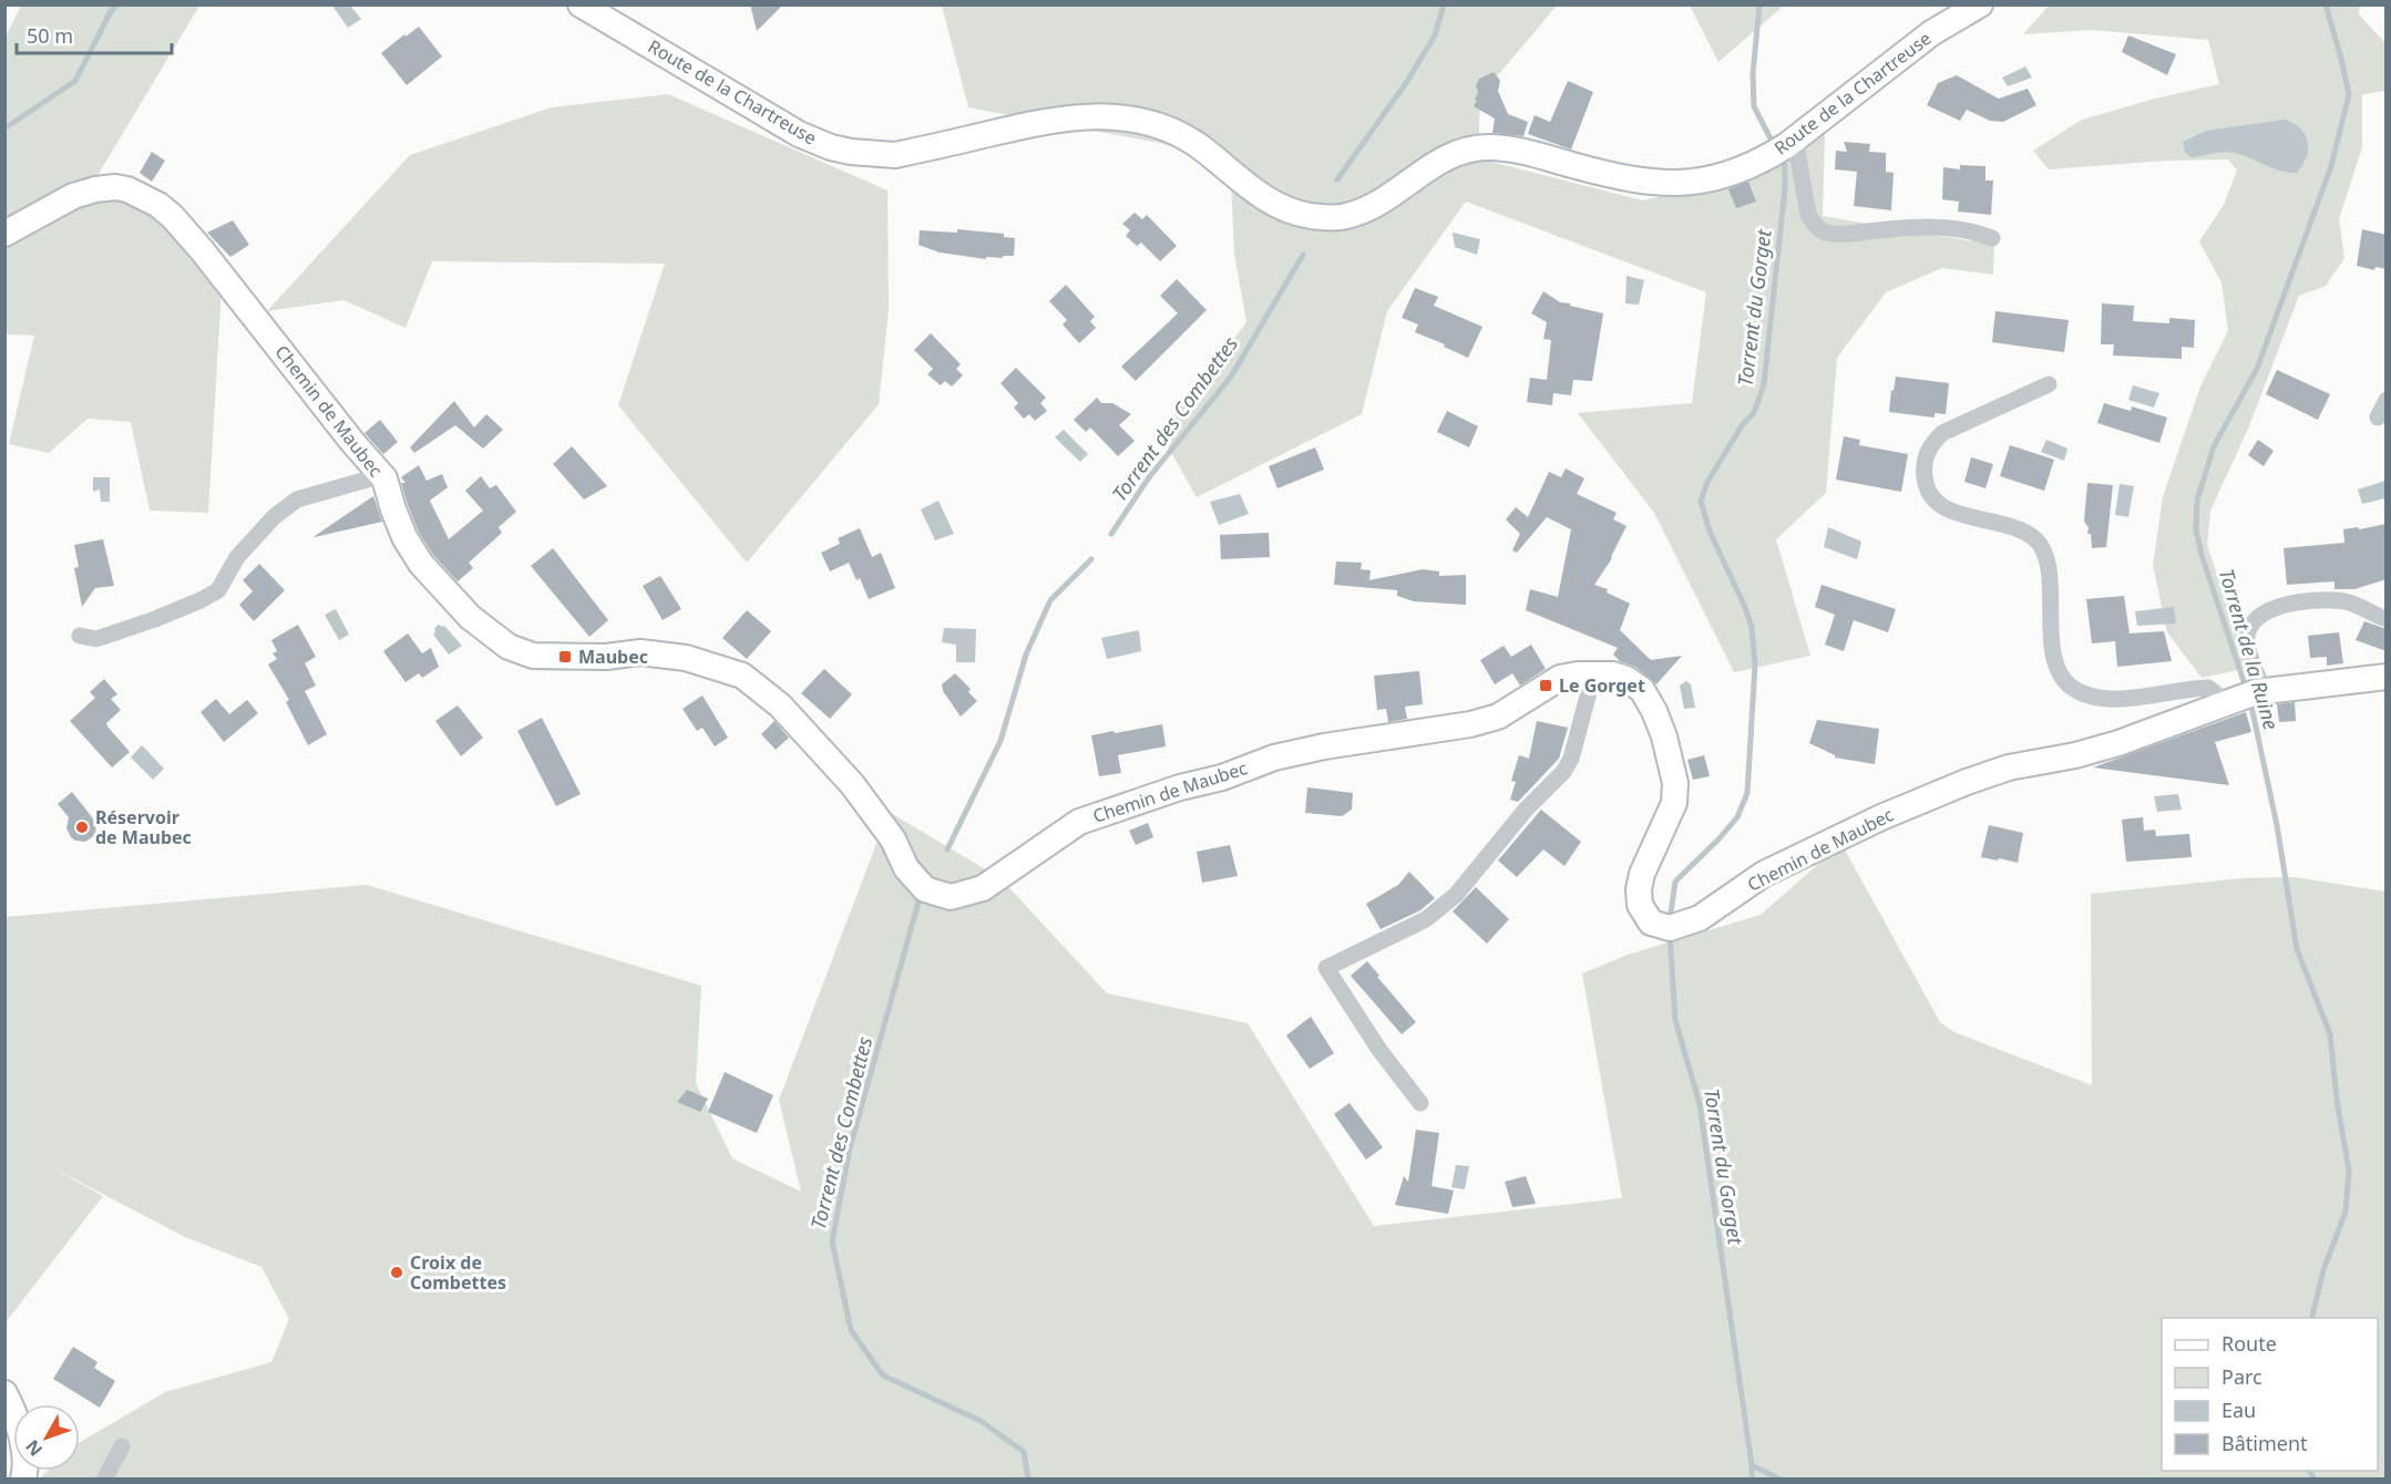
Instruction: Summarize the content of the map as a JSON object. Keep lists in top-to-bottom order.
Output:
{
  "streets": {
    "street": ["Route de la Chartreuse", "Chemin de Maubec"]
  },
  "water": ["Torrent du Gorget", "Torrent des Combettes", "Torrent de la Ruine"],
  "places": {
    "transit": ["Maubec", "Le Gorget"],
    "other": ["Réservoir de Maubec", "Croix de Combettes"]
  },
  "legend": [
    "Route",
    "Parc",
    "Eau",
    "Bâtiment"
  ],
  "scale_bar": "50 m",
  "north": "bottom left"
}
